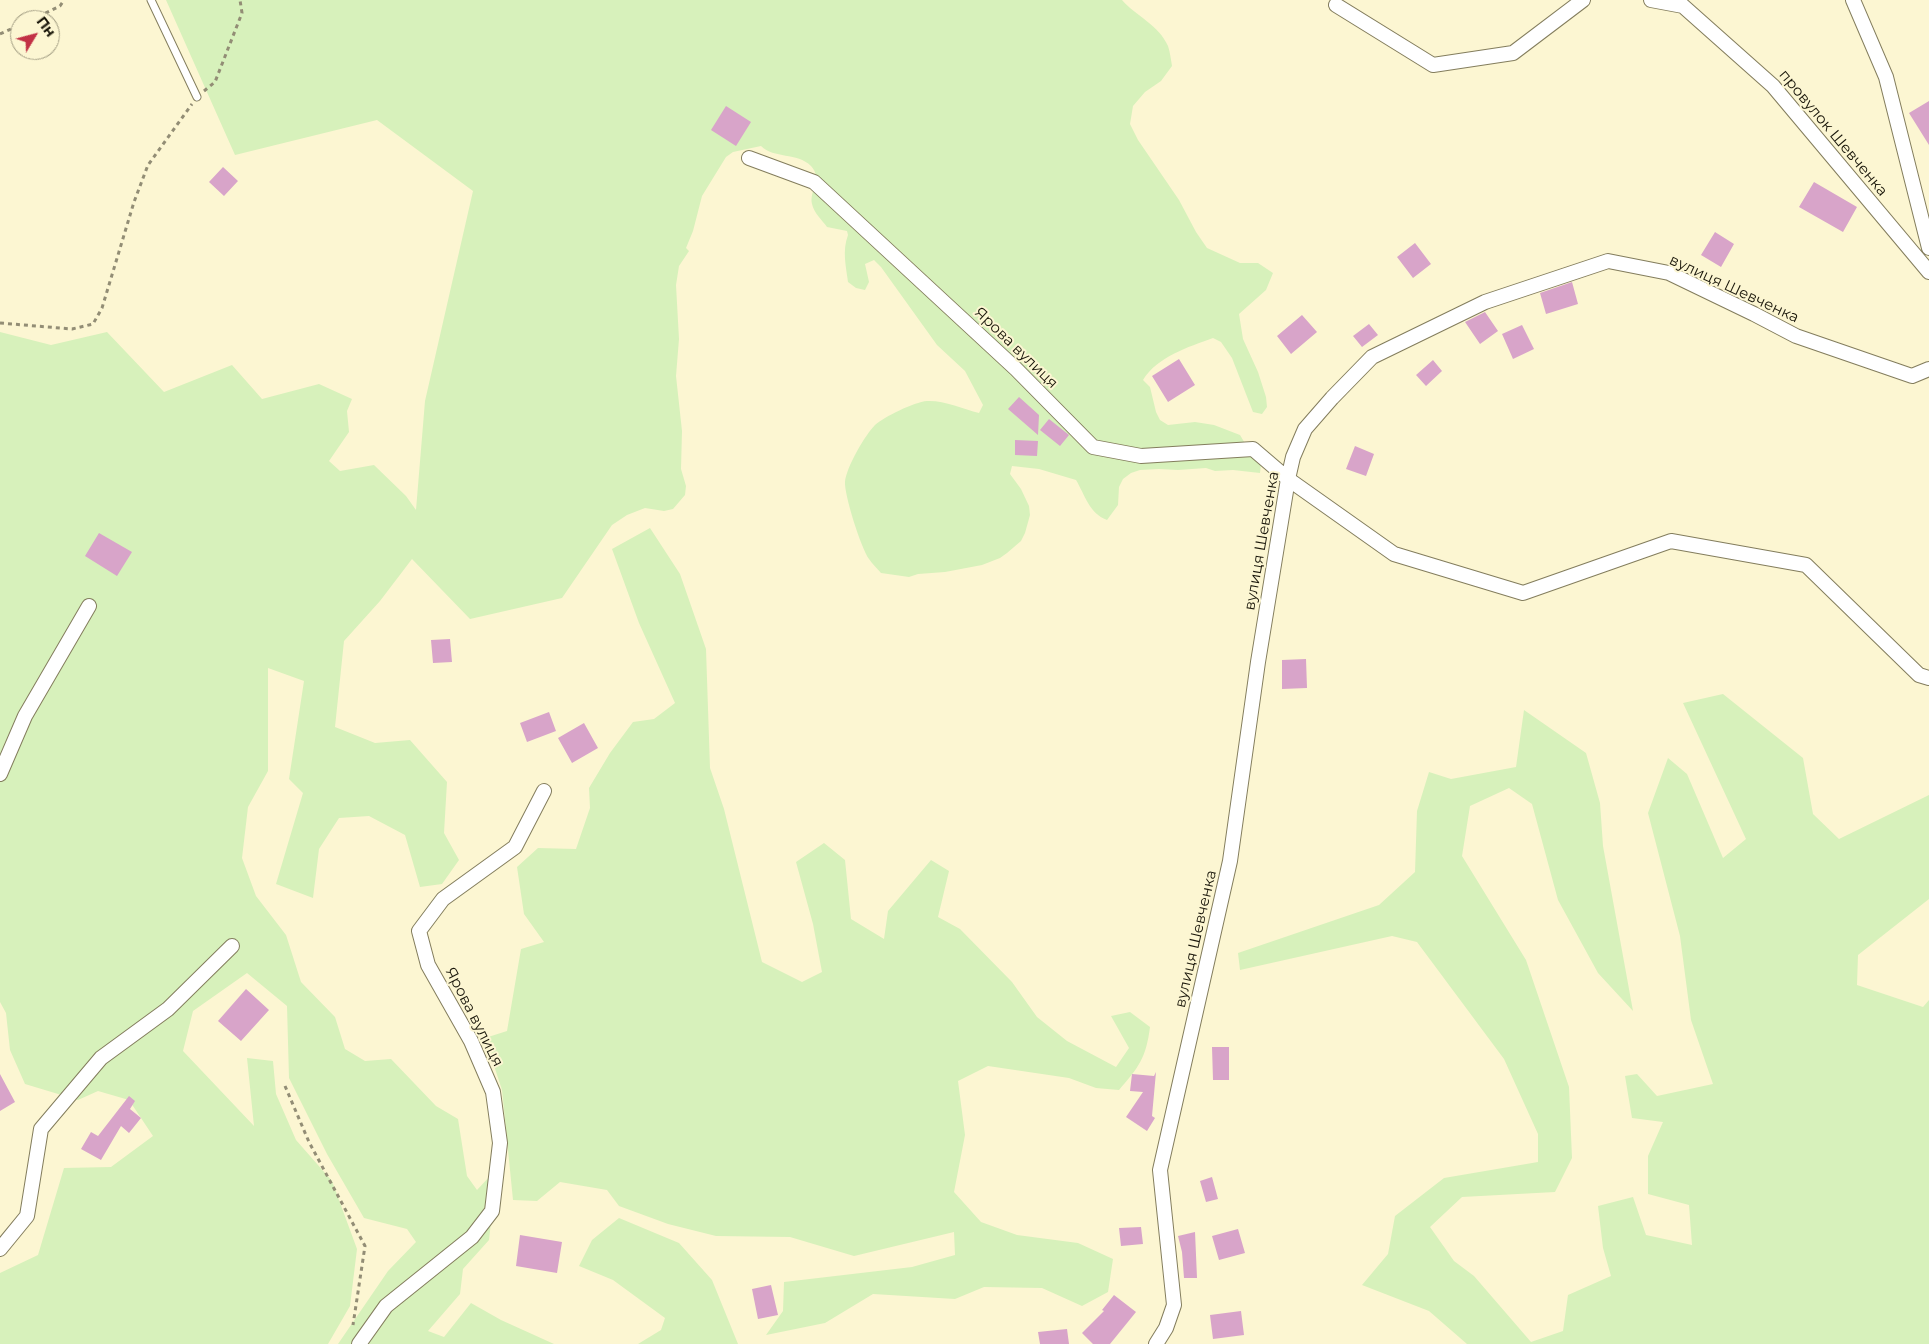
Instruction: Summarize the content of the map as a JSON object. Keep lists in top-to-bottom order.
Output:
{
  "streets": {
    "street": ["провулок Шевченка", "вулиця Шевченка", "Ярова вулиця"]
  },
  "crossings": [
    ["вулиця Шевченка", "Ярова вулиця"]
  ],
  "north": "top right"
}
